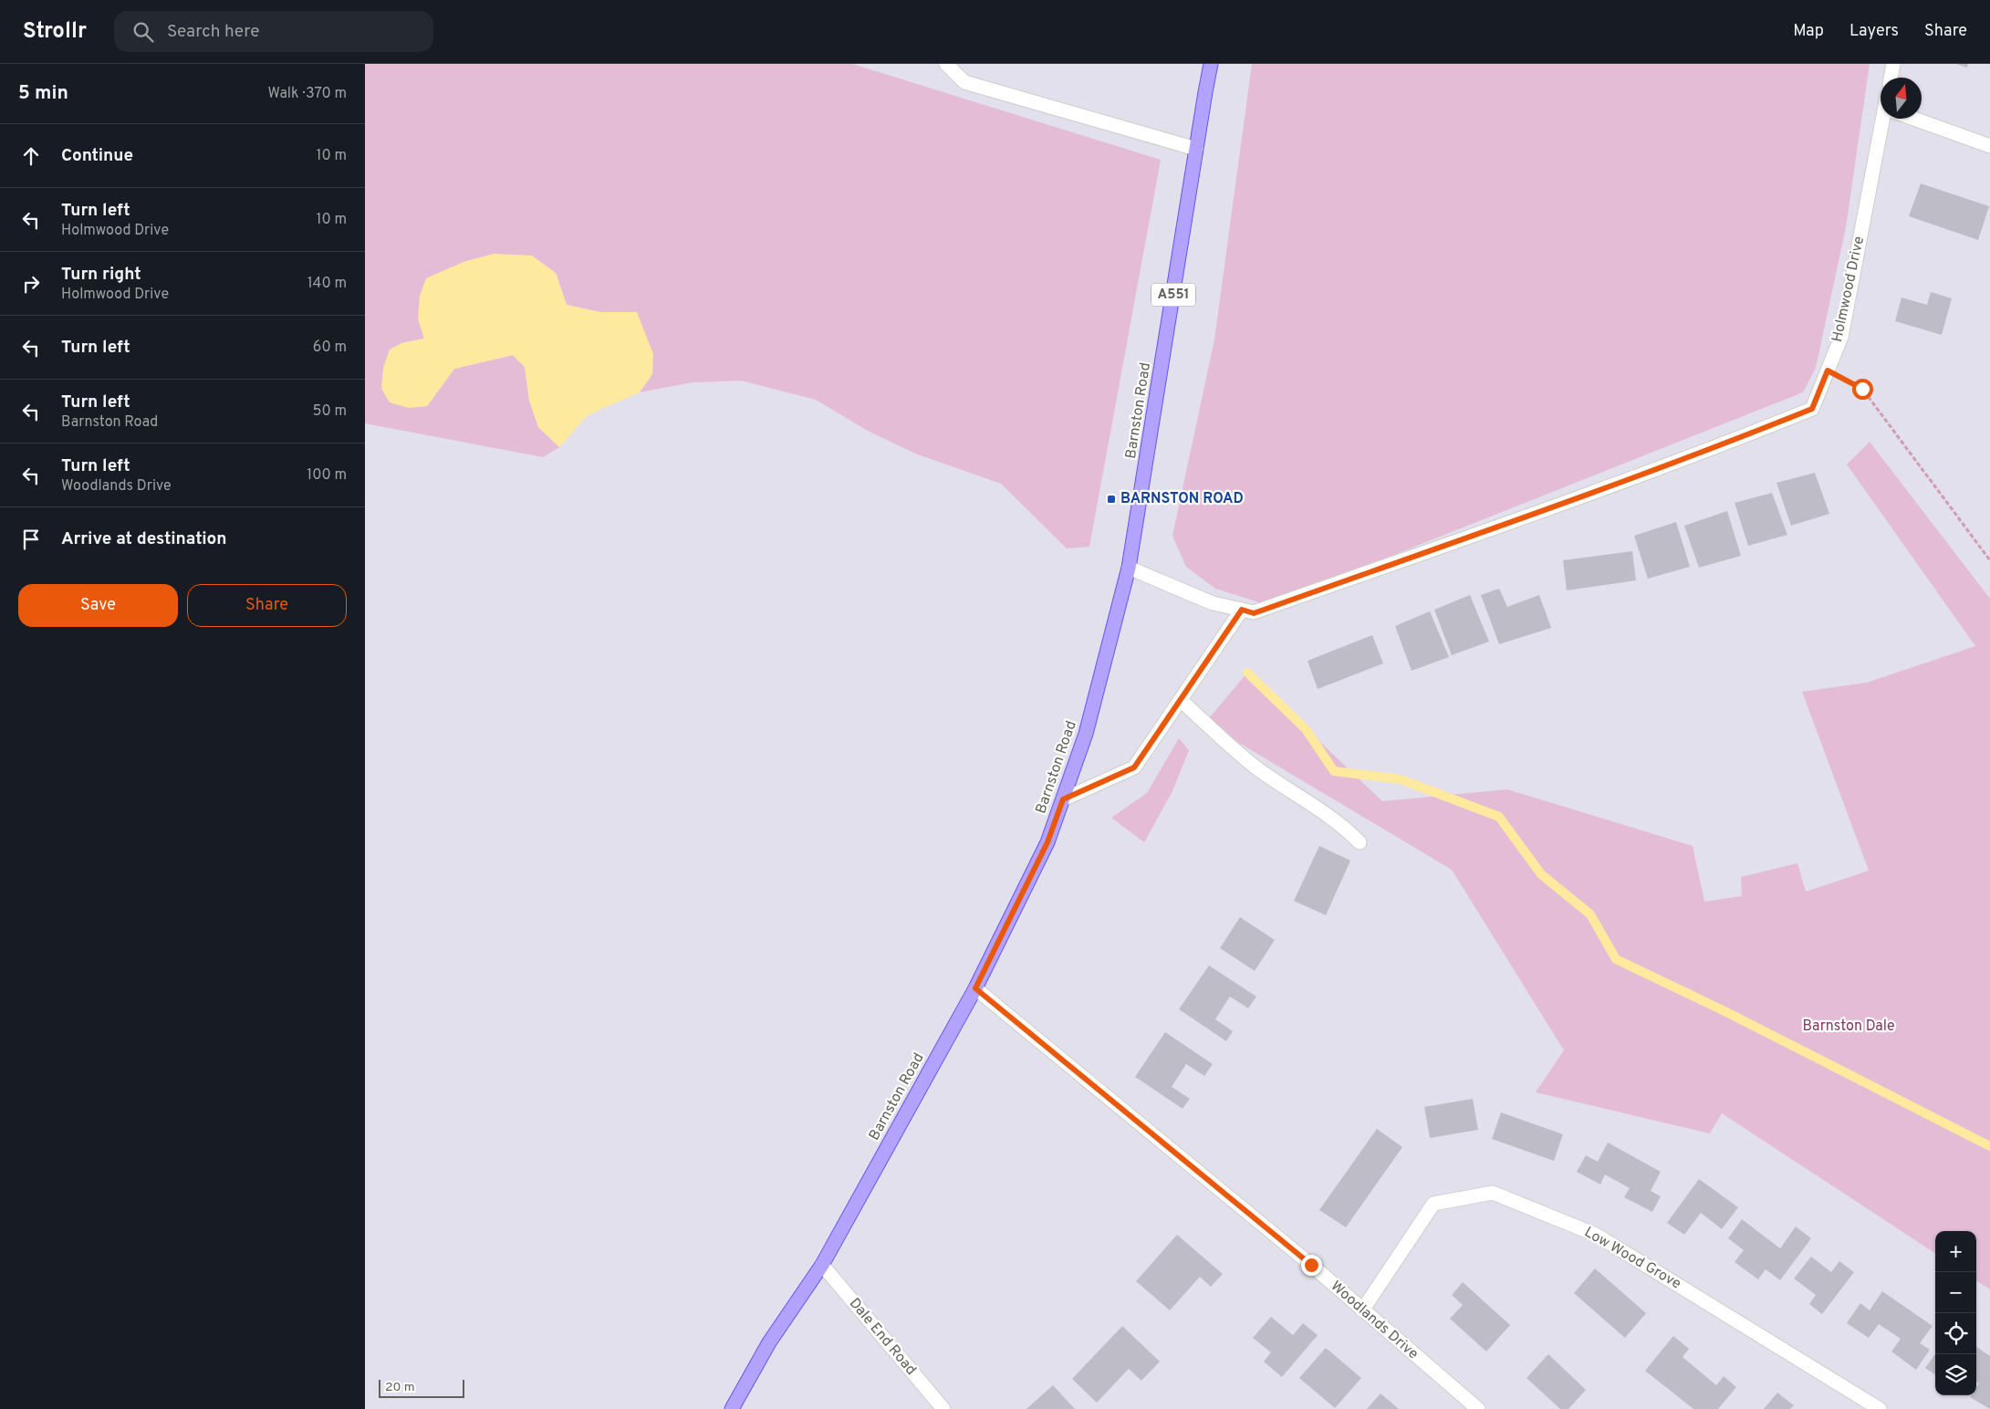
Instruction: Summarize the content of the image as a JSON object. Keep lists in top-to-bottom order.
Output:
{
  "streets": {
    "main road": ["A551", "Barnston Road"],
    "street": [
      "Holmwood Drive",
      "Low Wood Grove",
      "Woodlands Drive",
      "Dale End Road"
    ]
  },
  "crossings": [
    ["Holmwood Drive", "Barnston Road"],
    ["Barnston Road", "Woodlands Drive"],
    ["Barnston Road", "Dale End Road"],
    ["Low Wood Grove", "Woodlands Drive"]
  ],
  "parks": ["Barnston Dale"],
  "places": {
    "transit": ["BARNSTON ROAD"]
  },
  "scale_bar": "20 m",
  "north": "top",
  "page": {
    "header": "Strollr",
    "search": "Search here",
    "nav": ["Map", "Layers", "Share"],
    "heading": ["5 min", "Walk · 370 m"],
    "list": [
      ["Continue", "10 m"],
      ["Turn left", "Holmwood Drive", "10 m"],
      ["Turn right", "Holmwood Drive", "140 m"],
      ["Turn left", "60 m"],
      ["Turn left", "Barnston Road", "50 m"],
      ["Turn left", "Woodlands Drive", "100 m"],
      "Arrive at destination"
    ],
    "buttons": ["Save", "Share"],
    "map_buttons": ["+", "−"],
    "scale": "20 m"
  }
}
